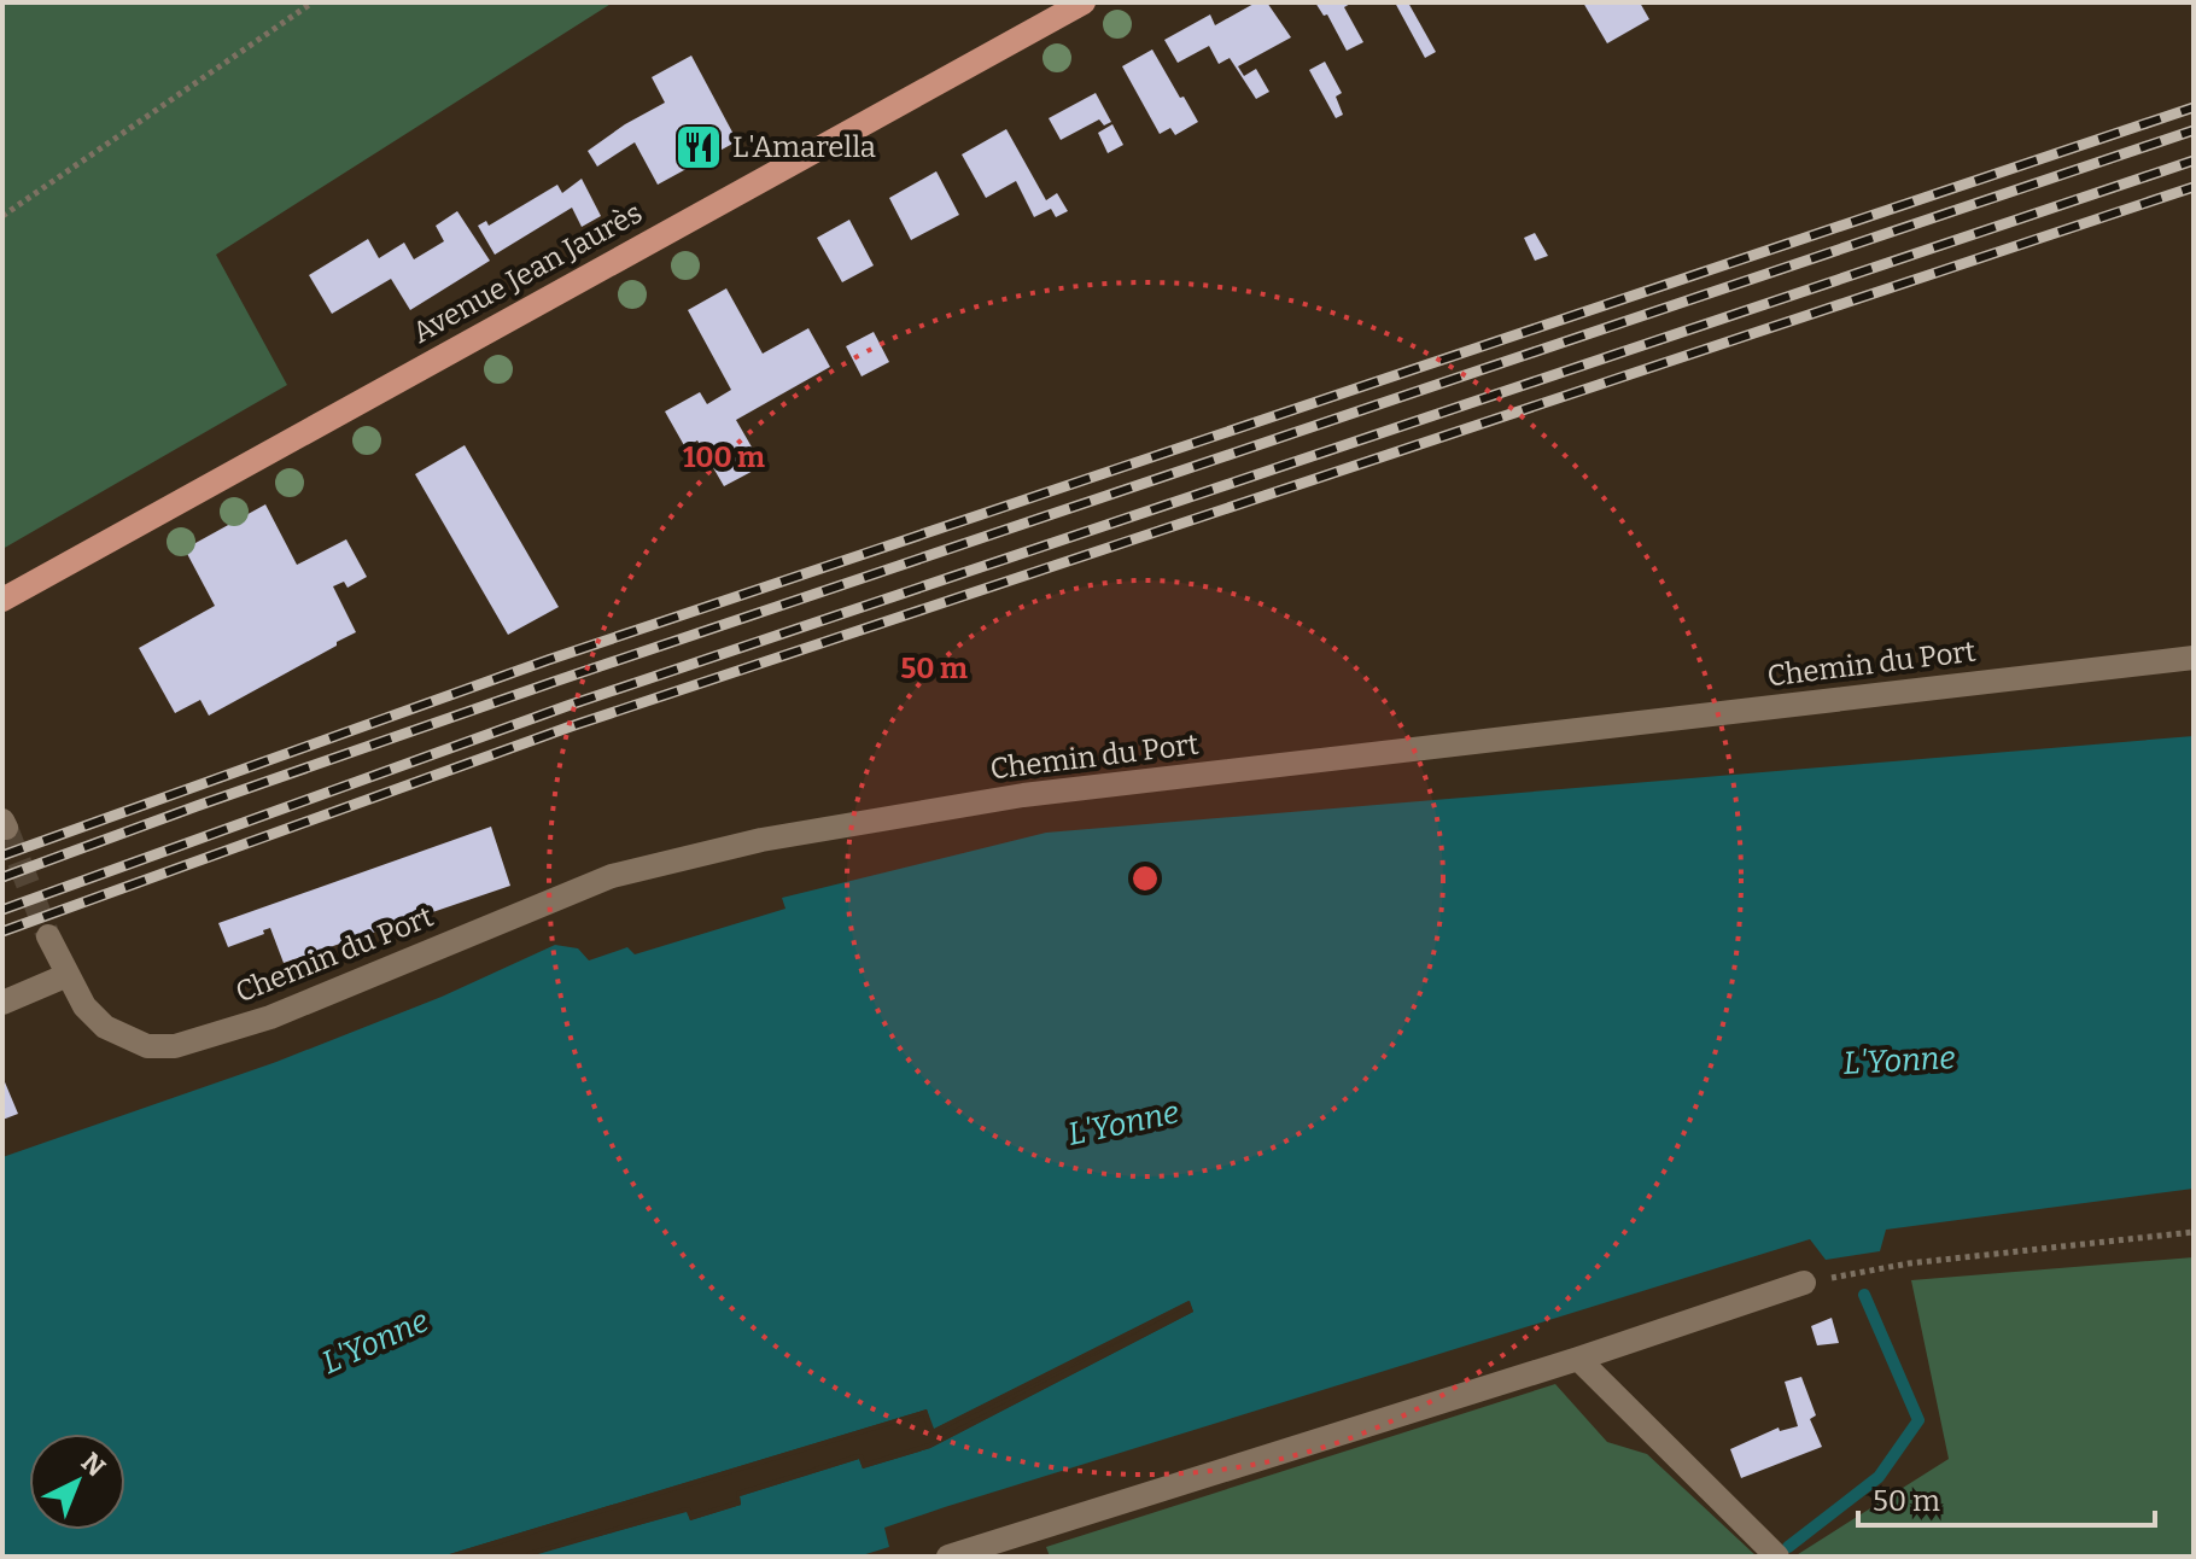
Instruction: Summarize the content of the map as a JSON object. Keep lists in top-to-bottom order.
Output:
{
  "streets": {
    "main road": ["Avenue Jean Jaurès"],
    "street": ["Chemin du Port"]
  },
  "water": ["L'Yonne"],
  "places": {
    "restaurant": ["L'Amarella"]
  },
  "scale_bar": "50 m",
  "north": "top right",
  "rings": ["100 m", "50 m"]
}
